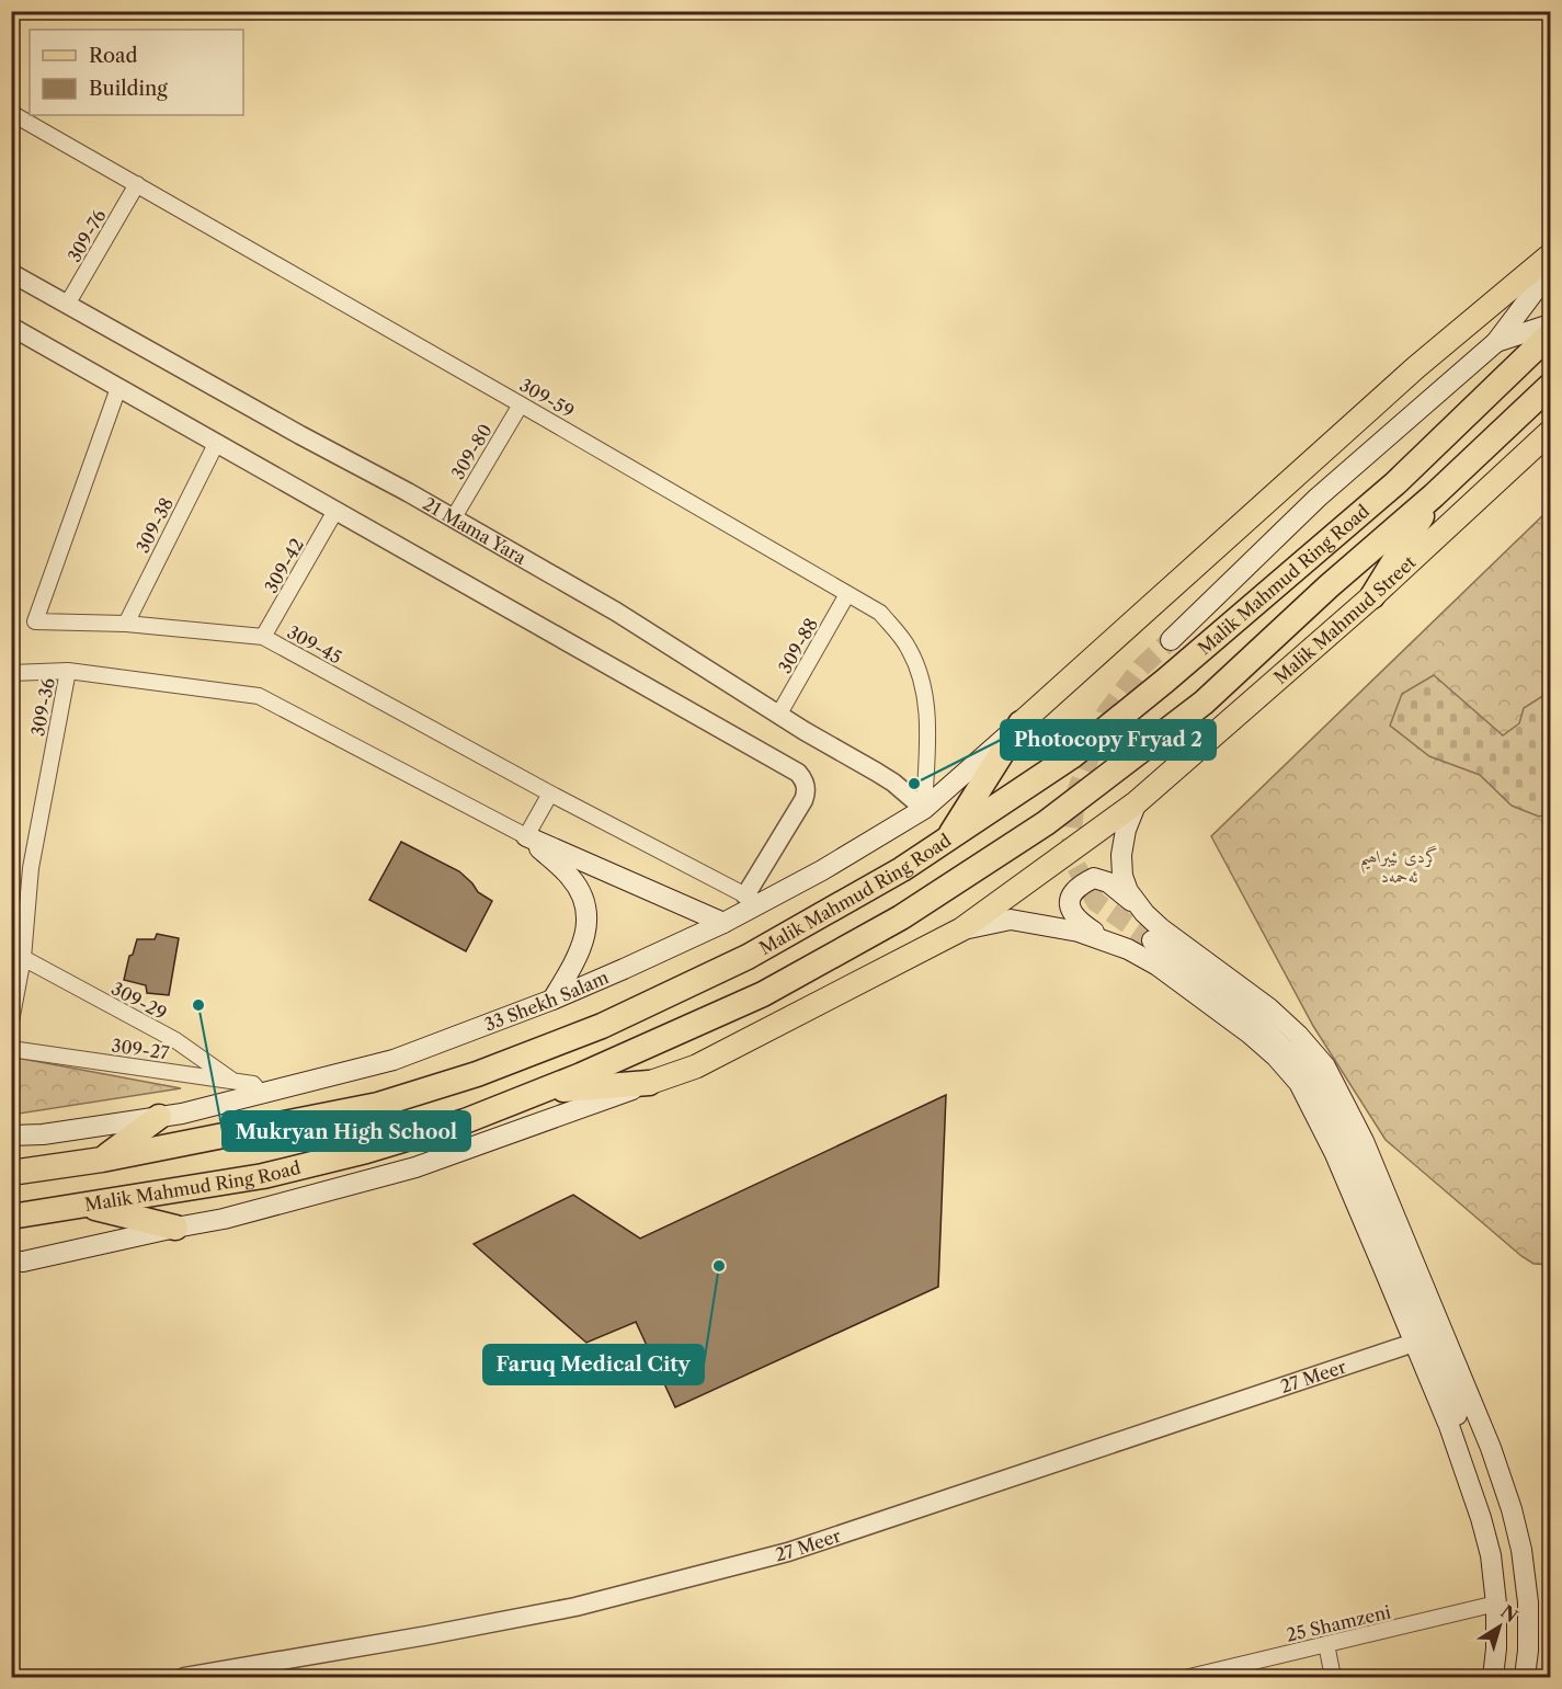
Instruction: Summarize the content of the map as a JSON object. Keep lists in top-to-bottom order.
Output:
{
  "streets": {
    "highway": ["Malik Mahmud Ring Road"],
    "main road": ["Malik Mahmud Street", "33 Shekh Salam"],
    "street": [
      "309-76",
      "309-59",
      "309-80",
      "309-38",
      "21 Mama Yara",
      "309-42",
      "309-45",
      "309-88",
      "309-36",
      "309-29",
      "309-27",
      "27 Meer",
      "25 Shamzeni"
    ]
  },
  "crossings": [
    ["309-76", "309-59"],
    ["309-76", "21 Mama Yara"],
    ["309-59", "309-80"],
    ["309-59", "21 Mama Yara"],
    ["309-59", "309-88"],
    ["309-59", "33 Shekh Salam"],
    ["309-80", "21 Mama Yara"],
    ["309-38", "309-45"],
    ["21 Mama Yara", "309-88"],
    ["21 Mama Yara", "33 Shekh Salam"],
    ["309-42", "309-45"],
    ["309-45", "33 Shekh Salam"],
    ["309-36", "309-29"],
    ["33 Shekh Salam", "309-27"],
    ["309-29", "309-27"]
  ],
  "parks": ["گردی ئیبراھیم ئەحمەد"],
  "places": ["Photocopy Fryad 2", "Mukryan High School", "Faruq Medical City"],
  "legend": ["Road", "Building"],
  "north": "top right"
}
